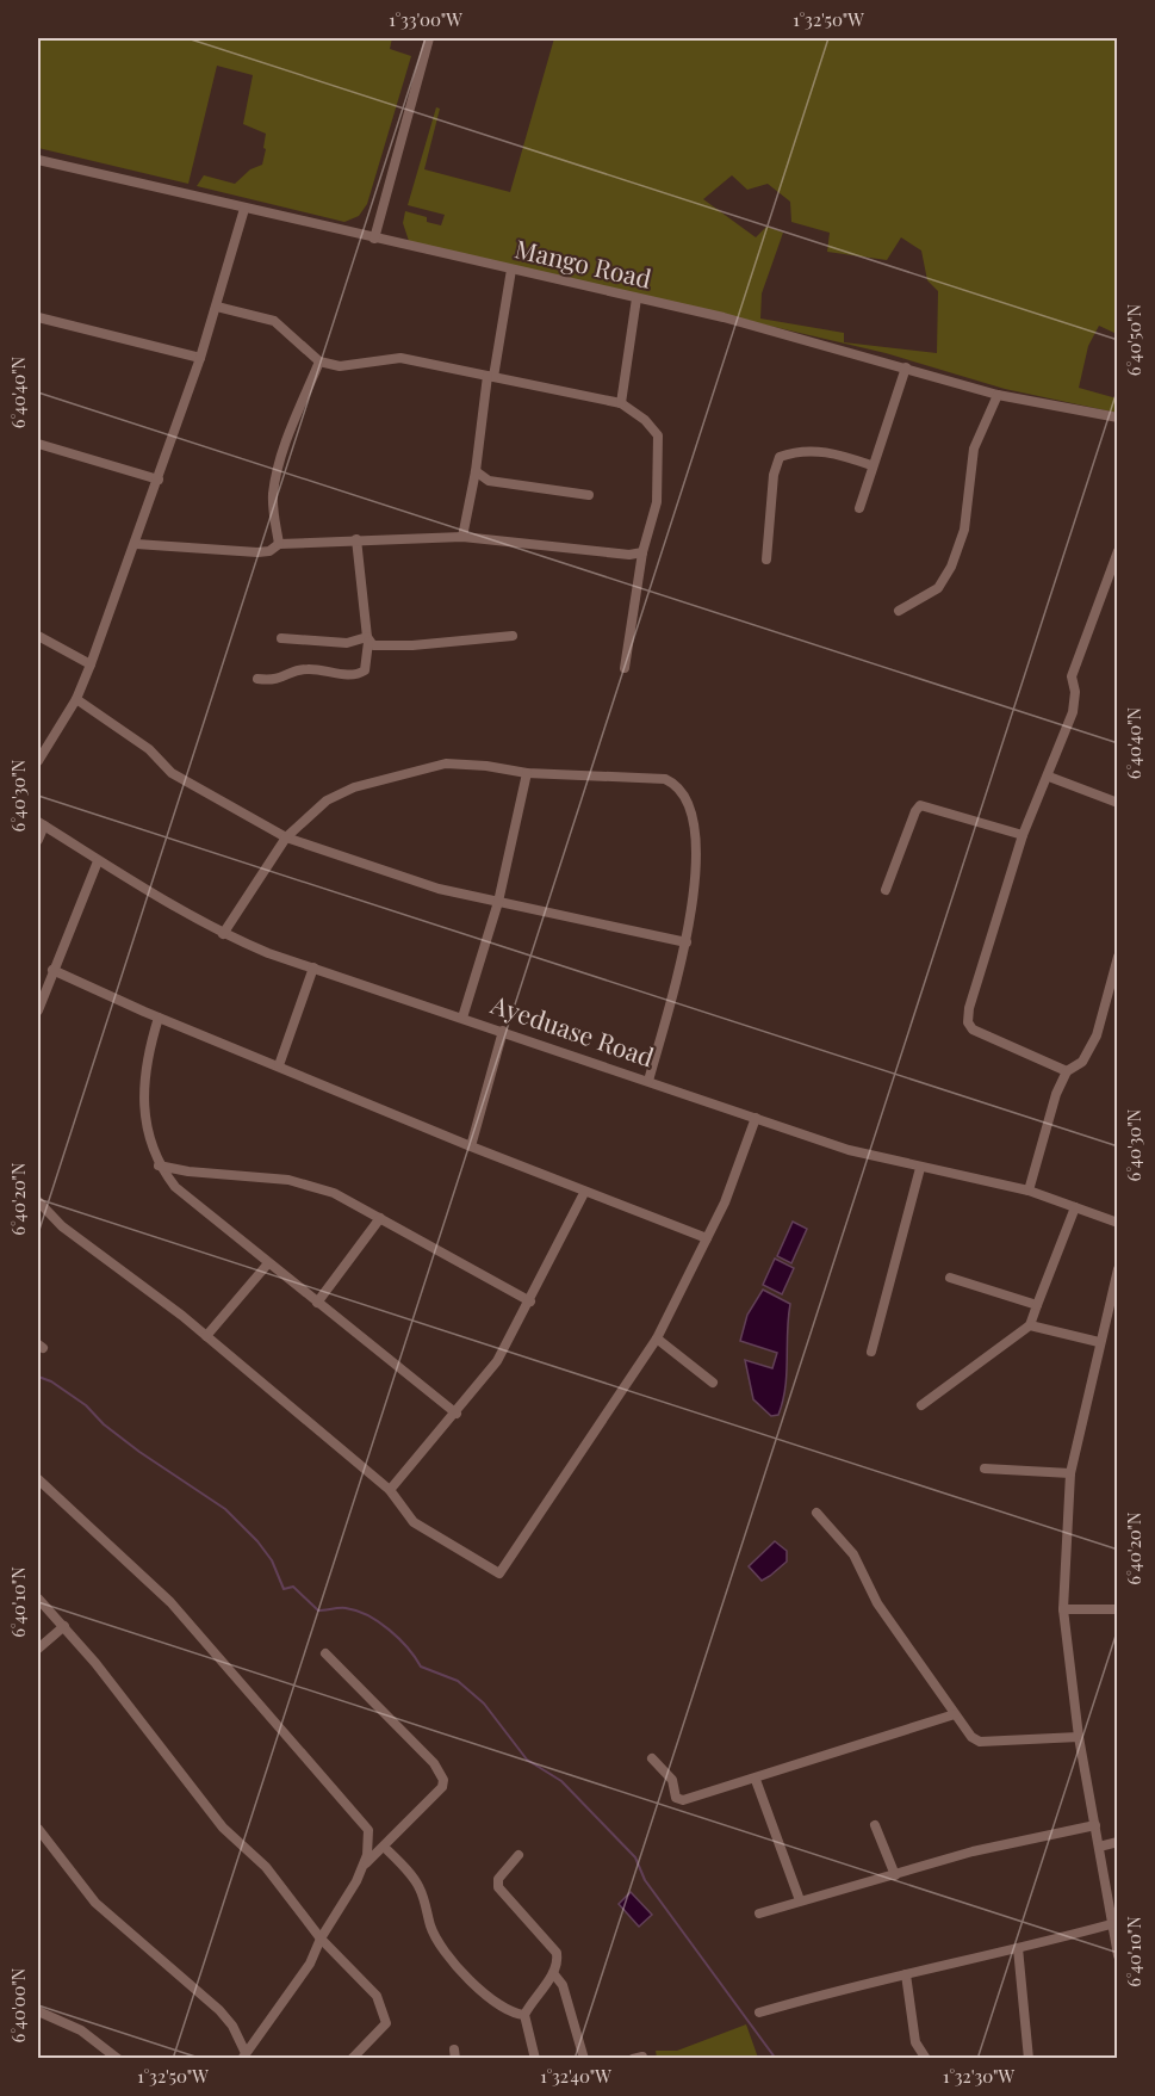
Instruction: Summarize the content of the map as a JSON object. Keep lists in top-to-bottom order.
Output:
{
  "streets": {
    "street": ["Mango Road", "Ayeduase Road"]
  },
  "coordinates": [
    "1°33'00\"W",
    "1°32'50\"W",
    "6°40'50\"N",
    "6°40'40\"N",
    "6°40'30\"N",
    "6°40'20\"N",
    "6°40'10\"N",
    "6°40'00\"N",
    "1°32'40\"W",
    "1°32'30\"W"
  ]
}
